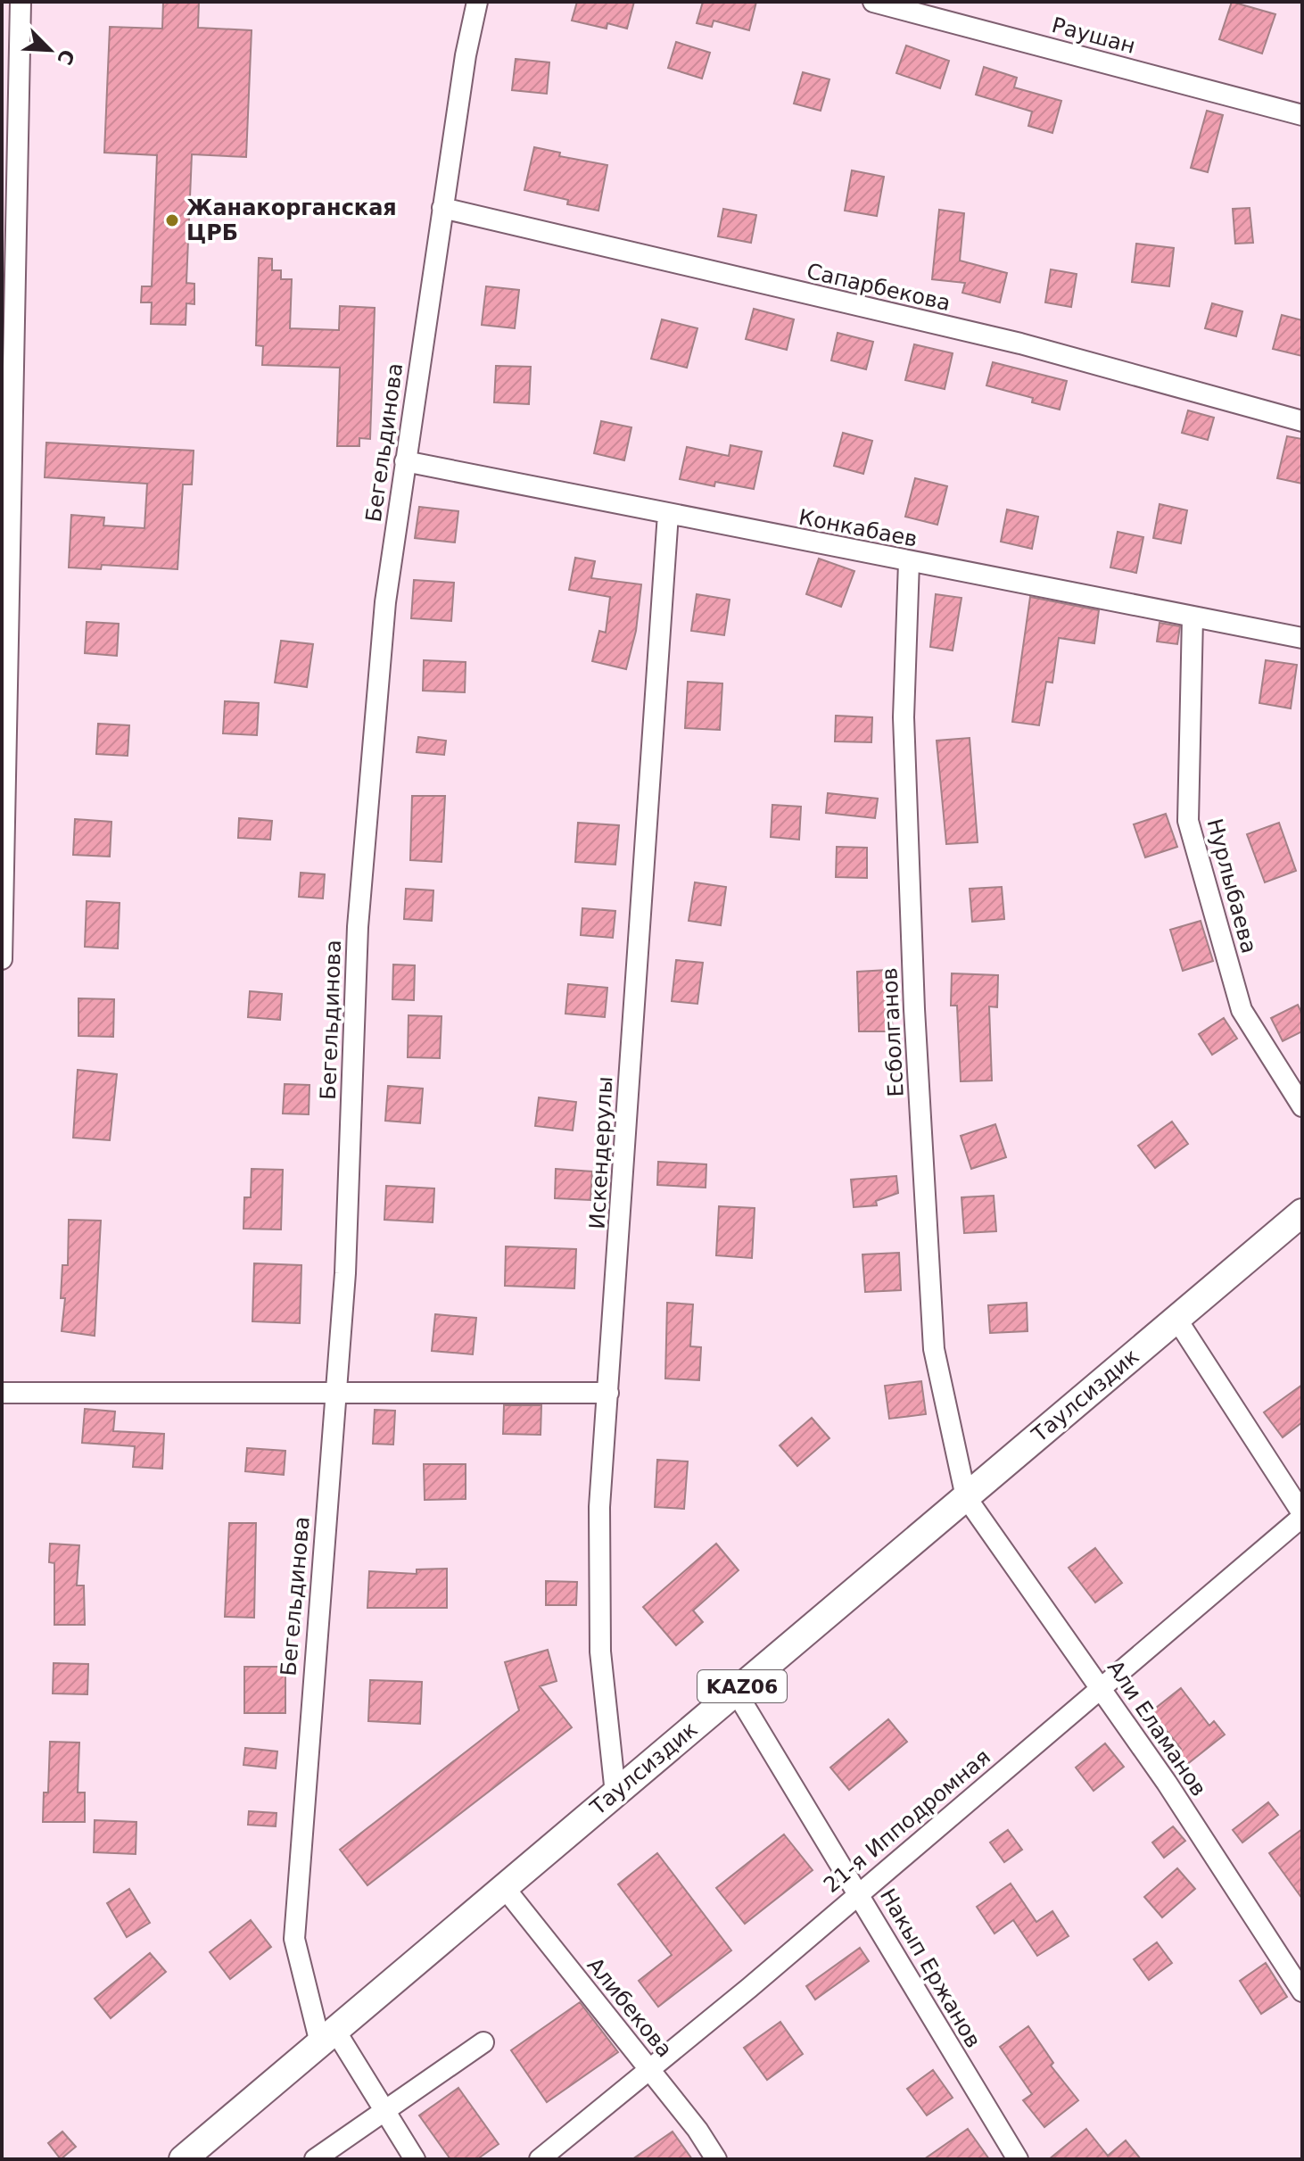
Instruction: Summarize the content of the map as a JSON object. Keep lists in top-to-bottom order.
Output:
{
  "streets": {
    "main road": ["Таулсиздик", "KAZ06"],
    "street": [
      "Раушан",
      "Сапарбекова",
      "Бегельдинова",
      "Конкабаев",
      "Нурлыбаева",
      "Есболганов",
      "Искендерулы",
      "Али Еламанов",
      "21-я Ипподромная",
      "Накып Ержанов",
      "Алибекова"
    ]
  },
  "crossings": [
    ["Сапарбекова", "Бегельдинова"],
    ["Бегельдинова", "Конкабаев"],
    ["Бегельдинова", "Таулсиздик"],
    ["Конкабаев", "Нурлыбаева"],
    ["Конкабаев", "Есболганов"],
    ["Конкабаев", "Искендерулы"],
    ["Есболганов", "Таулсиздик"],
    ["Есболганов", "Али Еламанов"],
    ["Искендерулы", "Таулсиздик"],
    ["Таулсиздик", "Али Еламанов"],
    ["Таулсиздик", "Накып Ержанов"],
    ["Таулсиздик", "Алибекова"],
    ["Али Еламанов", "21-я Ипподромная"],
    ["21-я Ипподромная", "Накып Ержанов"],
    ["21-я Ипподромная", "Алибекова"]
  ],
  "places": ["Жанакорганская ЦРБ"],
  "north": "bottom right"
}
